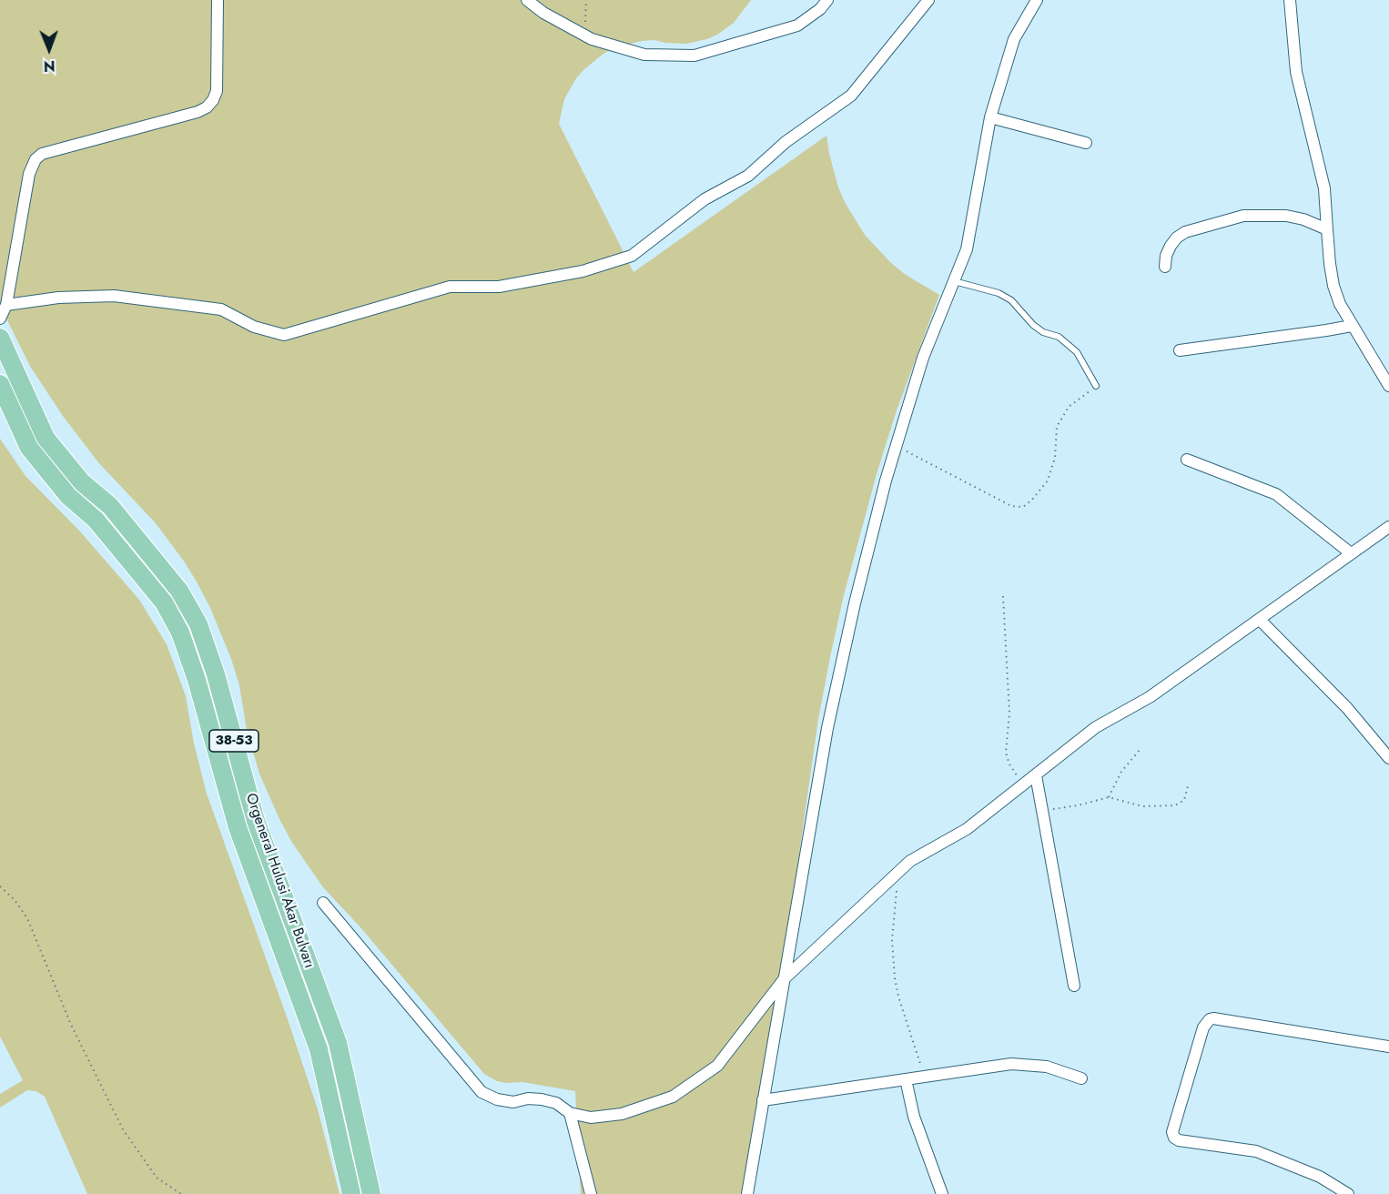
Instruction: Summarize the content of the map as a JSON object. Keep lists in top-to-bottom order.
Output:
{
  "streets": {
    "main road": ["38-53", "Orgeneral Hulusi Akar Bulvarı"]
  },
  "north": "bottom"
}
